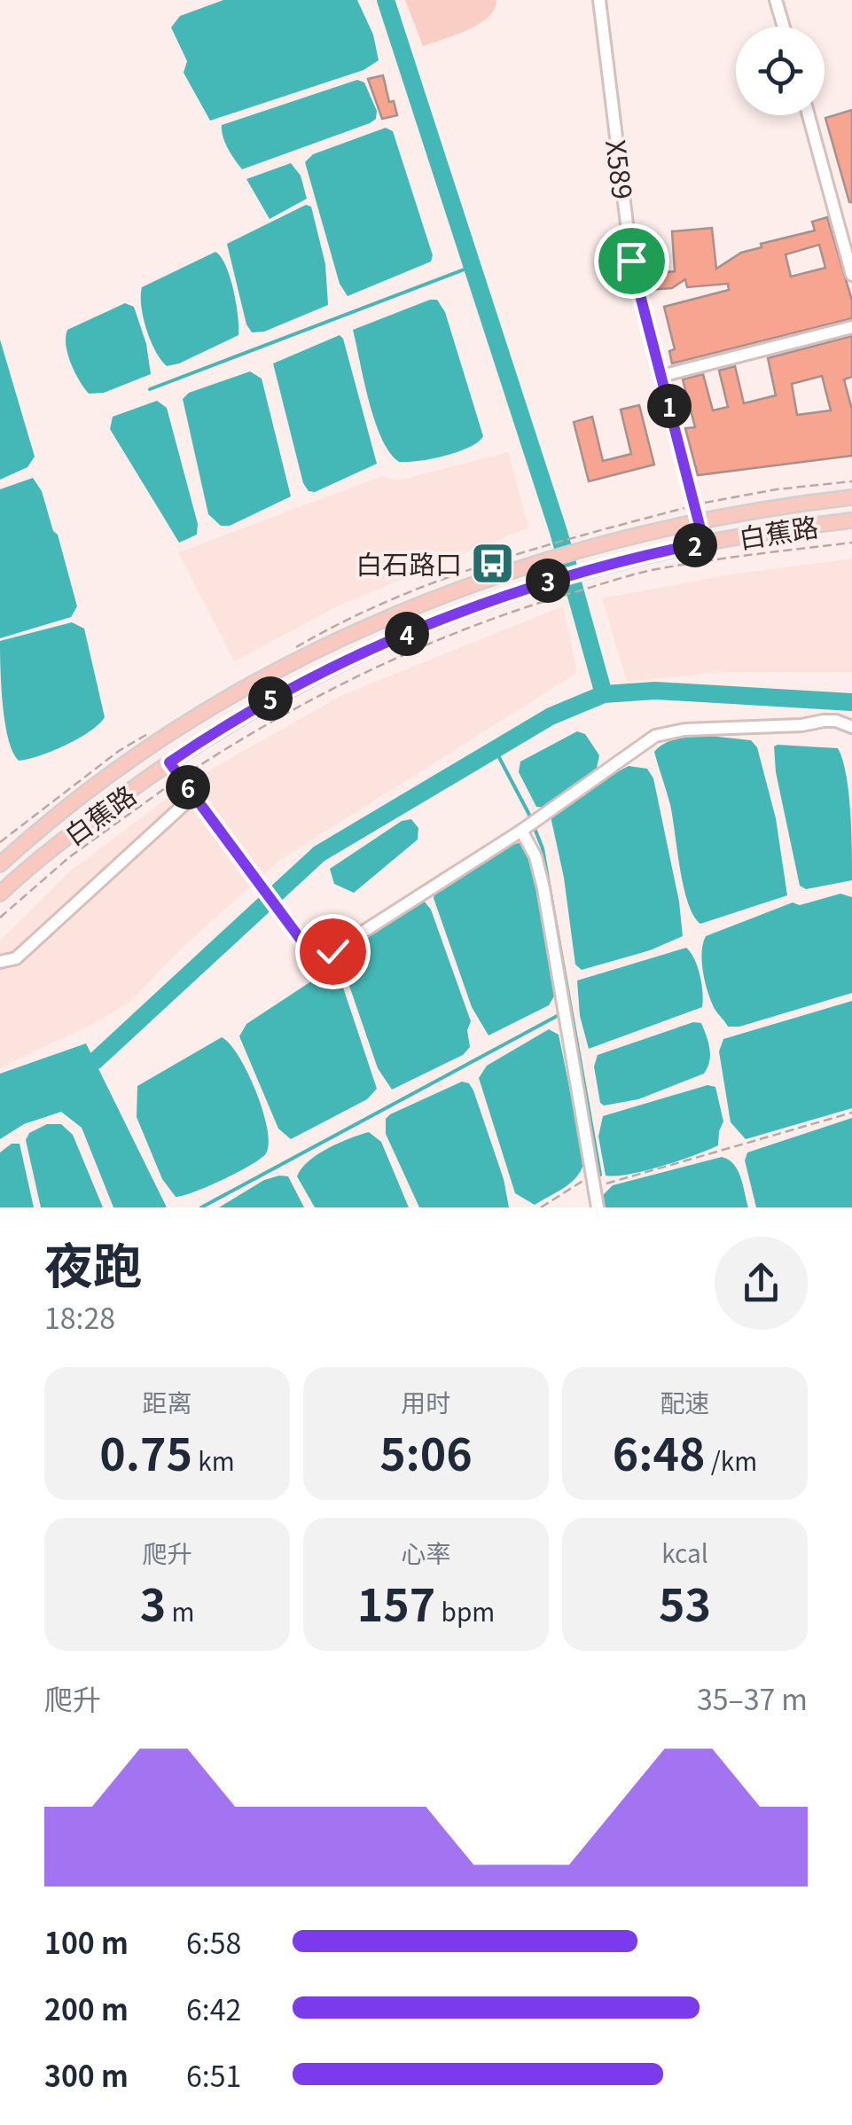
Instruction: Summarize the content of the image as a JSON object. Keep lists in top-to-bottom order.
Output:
{
  "streets": {
    "main road": ["白蕉路"],
    "street": ["X589"]
  },
  "crossings": [
    ["X589", "白蕉路"]
  ],
  "places": {
    "bus stop": ["白石路口"]
  },
  "page": {
    "pins": [
      "1",
      "2",
      "3",
      "4",
      "5",
      "6"
    ],
    "heading": ["夜跑", "18:28"],
    "stats": [
      ["距离", "0.75 km"],
      ["用时", "5:06"],
      ["配速", "6:48 /km"],
      ["爬升", "3 m"],
      ["心率", "157 bpm"],
      ["kcal", "53"]
    ],
    "chart": ["爬升", "35–37 m"],
    "list": [
      {
        "name": "100 m",
        "note": "6:58"
      },
      {
        "name": "200 m",
        "note": "6:42"
      },
      {
        "name": "300 m",
        "note": "6:51"
      }
    ]
  }
}
